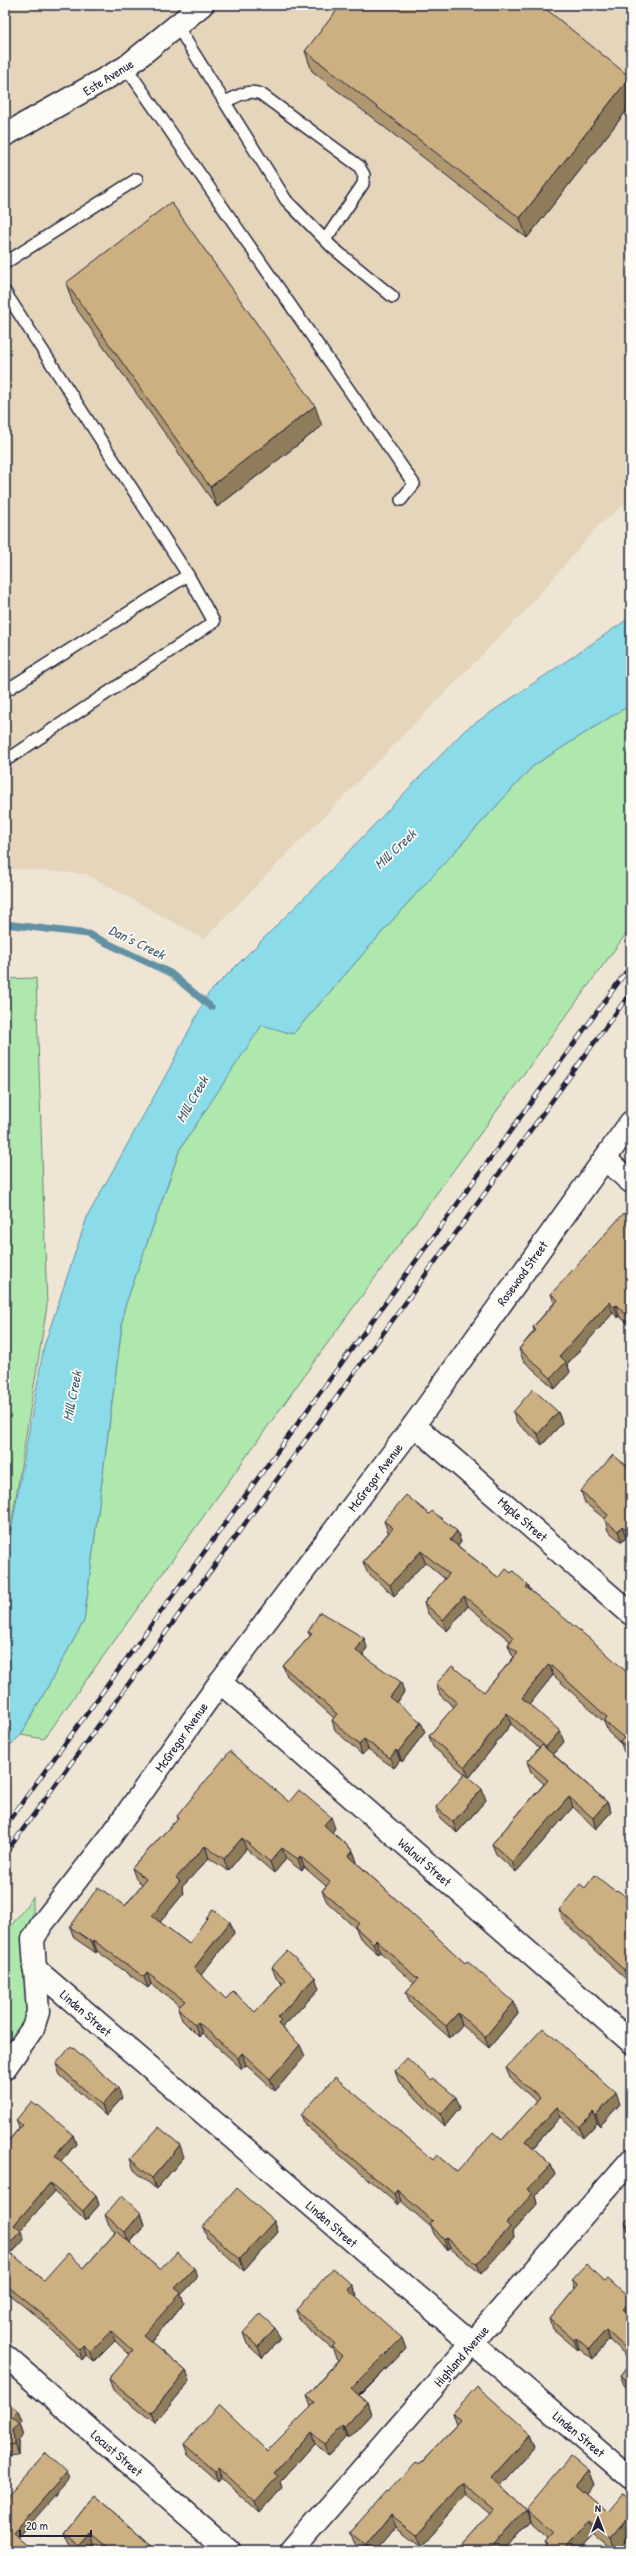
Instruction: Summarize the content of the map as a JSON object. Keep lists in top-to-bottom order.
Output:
{
  "streets": {
    "street": [
      "Este Avenue",
      "Rosewood Street",
      "McGregor Avenue",
      "Maple Street",
      "Walnut Street",
      "Linden Street",
      "Highland Avenue",
      "Locust Street"
    ]
  },
  "crossings": [
    ["Rosewood Street", "McGregor Avenue"],
    ["Rosewood Street", "Maple Street"],
    ["McGregor Avenue", "Maple Street"],
    ["McGregor Avenue", "Walnut Street"],
    ["McGregor Avenue", "Linden Street"],
    ["Linden Street", "Highland Avenue"]
  ],
  "water": ["Mill Creek", "Dan’s Creek"],
  "scale_bar": "20 m",
  "north": "top"
}
